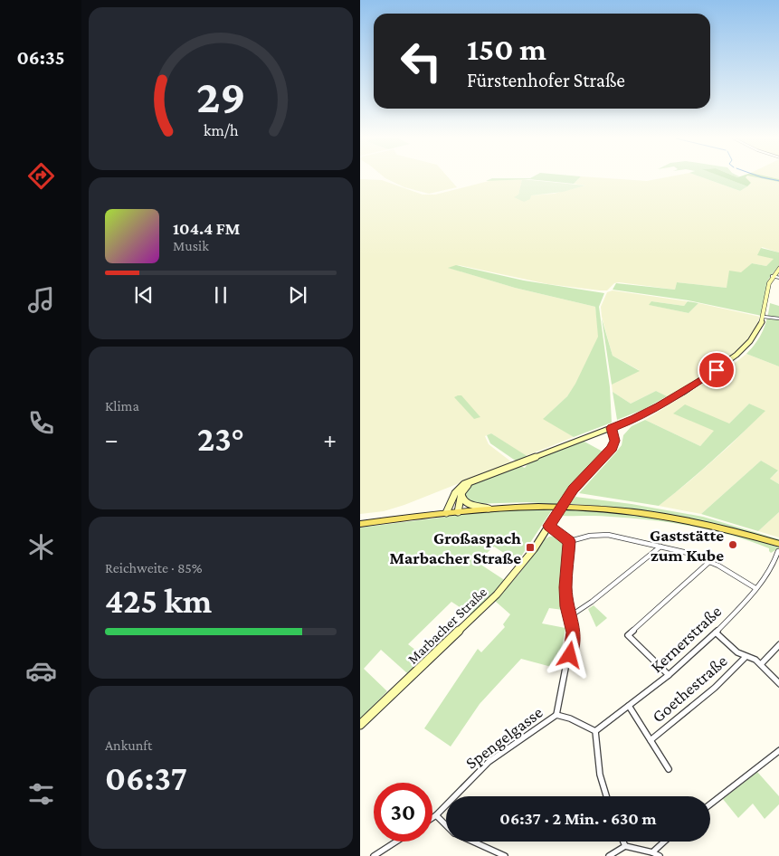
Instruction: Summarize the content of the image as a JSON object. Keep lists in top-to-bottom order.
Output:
{
  "streets": {
    "main road": ["Marbacher Straße"],
    "street": ["Kernerstraße", "Goethestraße", "Spengelgasse"]
  },
  "crossings": [
    ["Kernerstraße", "Spengelgasse"]
  ],
  "places": {
    "other": ["Gaststätte zum Kube"],
    "transit": ["Großaspach Marbacher Straße"]
  },
  "page": {
    "tabs": "06:35",
    "turn": ["150 m", "Fürstenhofer Straße"],
    "song": ["104.4 FM", "Musik"],
    "tile": [
      "Klima",
      ["Reichweite · 85%", "425 km"],
      ["Ankunft", "06:37"]
    ],
    "heat": ["−", "23°", "+"],
    "limit": "30",
    "trip": "06:37 · 2 Min. · 630 m",
    "gauge": ["29", "km/h"]
  }
}
